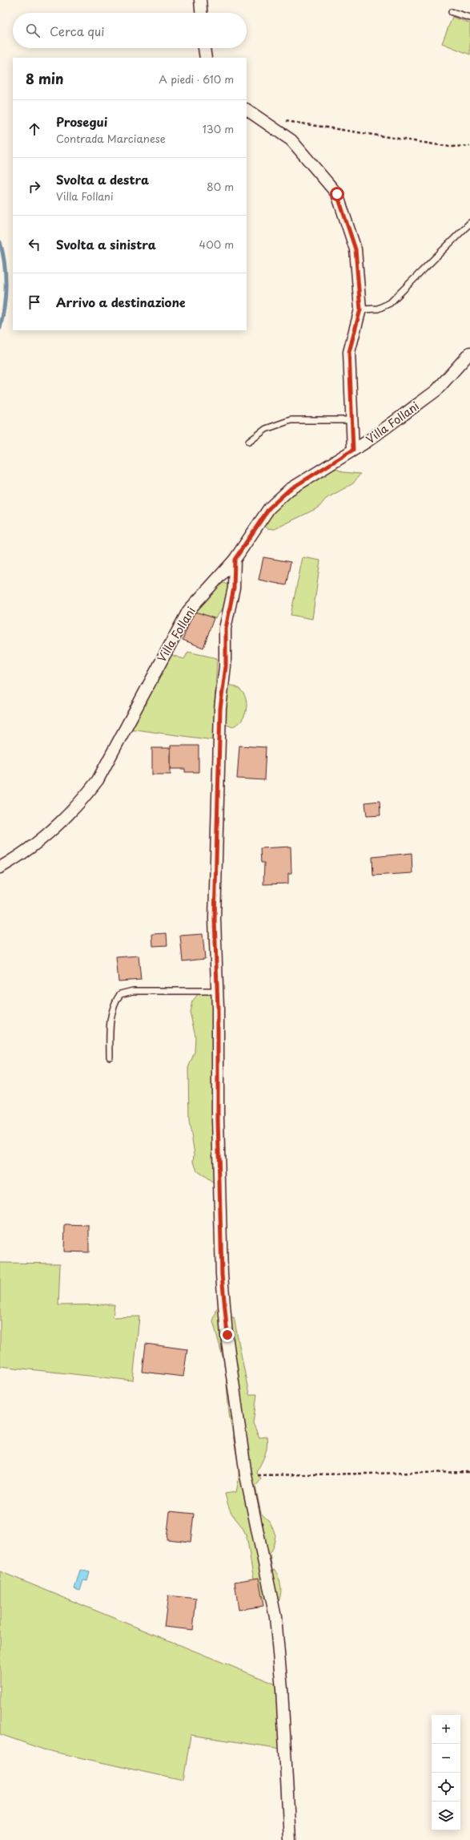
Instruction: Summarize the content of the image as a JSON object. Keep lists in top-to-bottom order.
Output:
{
  "streets": {
    "street": ["Villa Follani"]
  },
  "page": {
    "search": "Cerca qui",
    "heading": ["8 min", "A piedi · 610 m"],
    "list": [
      ["Prosegui", "Contrada Marcianese", "130 m"],
      ["Svolta a destra", "Villa Follani", "80 m"],
      ["Svolta a sinistra", "400 m"],
      "Arrivo a destinazione"
    ],
    "map_buttons": ["+", "−"]
  }
}
